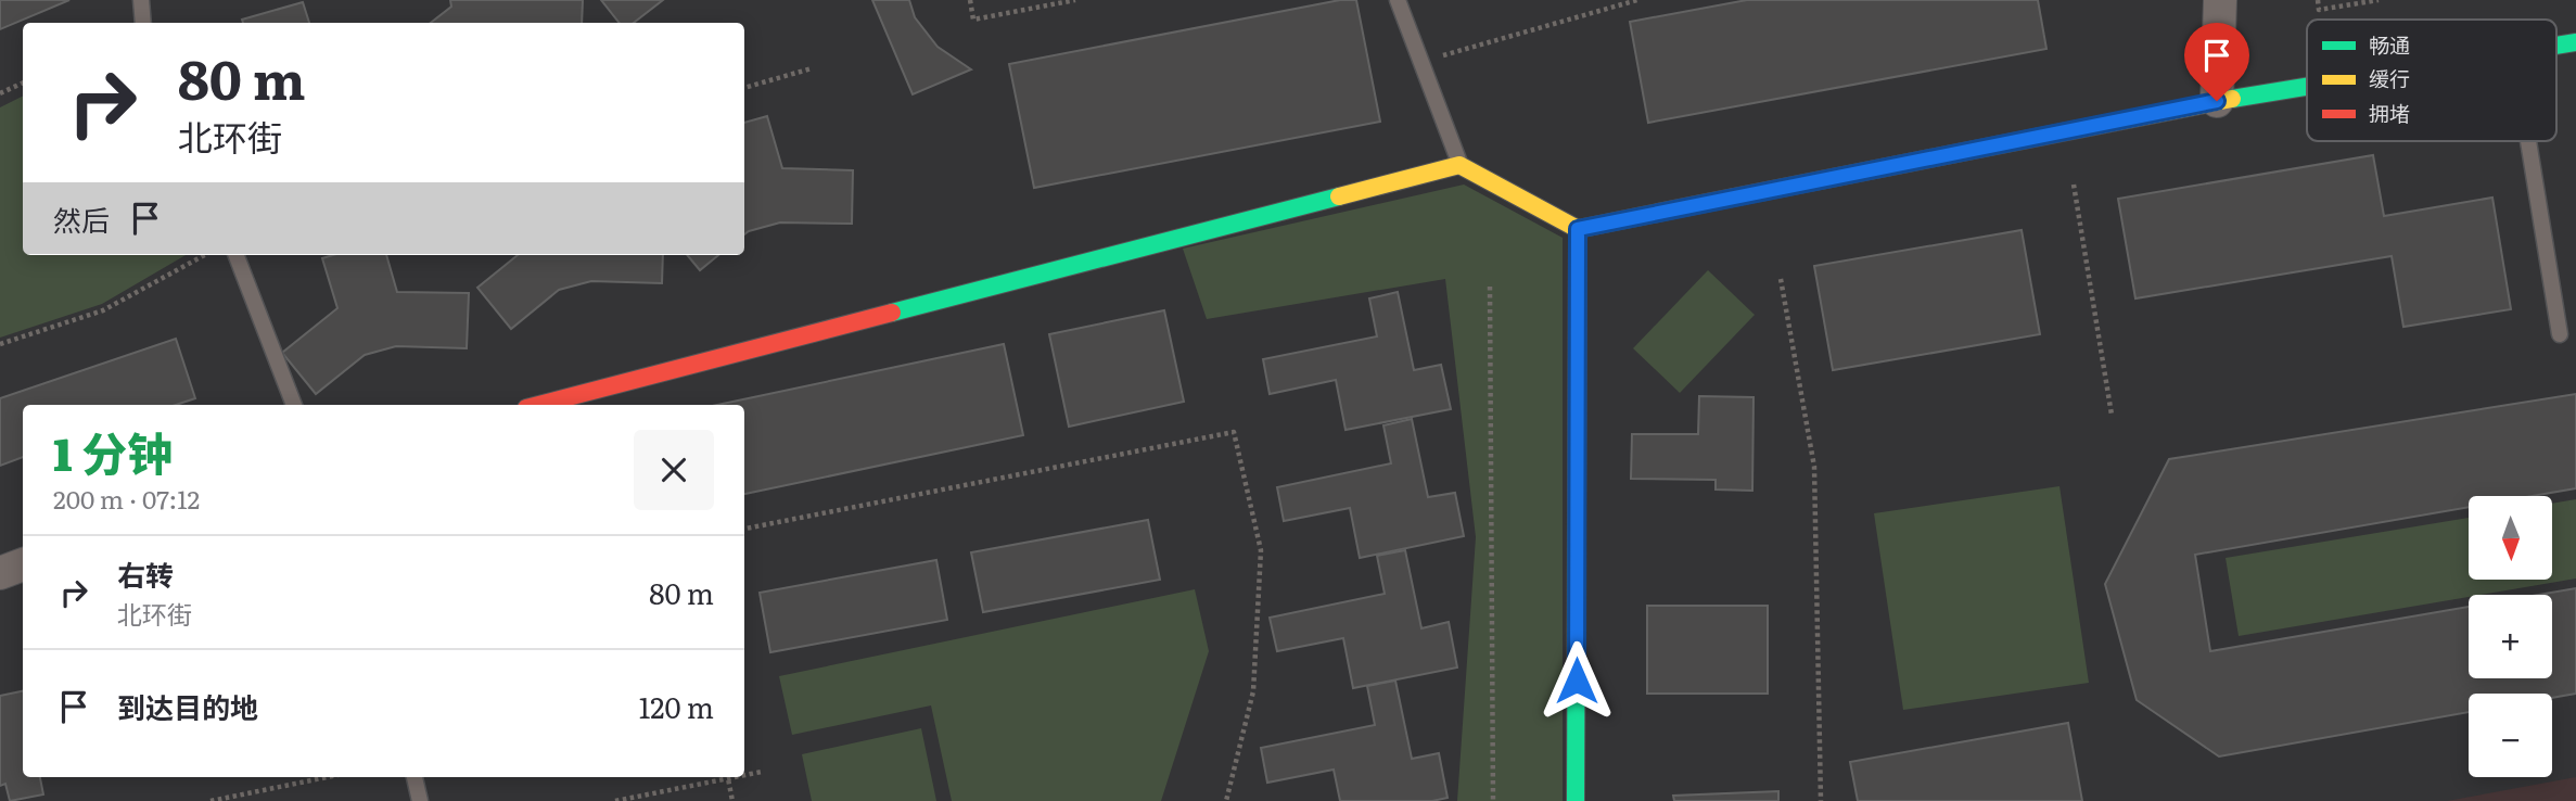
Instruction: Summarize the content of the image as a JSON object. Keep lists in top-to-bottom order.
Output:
{
  "legend": ["畅通", "缓行", "拥堵"],
  "north": "bottom",
  "page": {
    "turn": ["80 m", "北环街"],
    "then": "然后",
    "heading": ["1 分钟", "200 m · 07:12"],
    "map_buttons": ["+", "−"],
    "list": [
      {
        "name": "右转",
        "note": "北环街",
        "value": "80 m"
      },
      {
        "name": "到达目的地",
        "value": "120 m"
      }
    ]
  }
}
